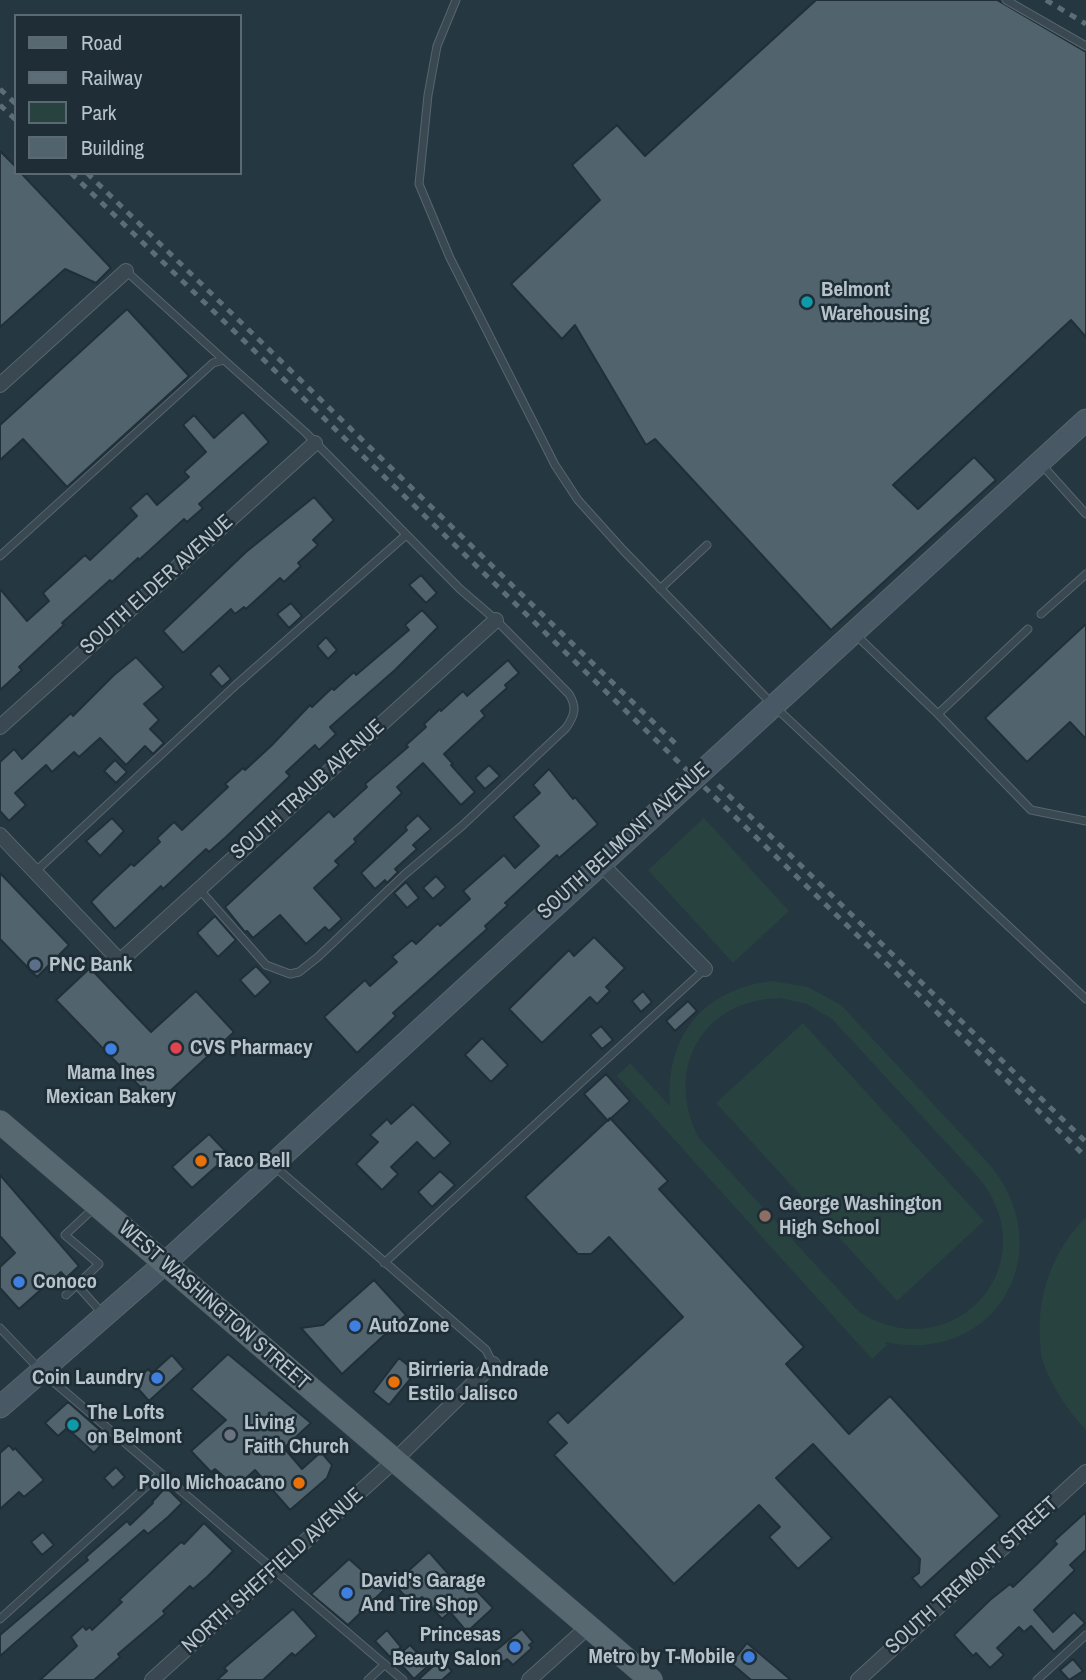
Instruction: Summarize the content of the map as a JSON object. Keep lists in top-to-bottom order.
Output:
{
  "streets": {
    "main road": ["SOUTH BELMONT AVENUE", "WEST WASHINGTON STREET"],
    "street": [
      "SOUTH ELDER AVENUE",
      "SOUTH TRAUB AVENUE",
      "NORTH SHEFFIELD AVENUE",
      "SOUTH TREMONT STREET"
    ]
  },
  "crossings": [
    ["SOUTH BELMONT AVENUE", "WEST WASHINGTON STREET"],
    ["WEST WASHINGTON STREET", "NORTH SHEFFIELD AVENUE"]
  ],
  "places": [
    "Belmont Warehousing",
    "PNC Bank",
    "CVS Pharmacy",
    "Mama Ines Mexican Bakery",
    "Taco Bell",
    "George Washington High School",
    "Conoco",
    "AutoZone",
    "Coin Laundry",
    "Birrieria Andrade Estilo Jalisco",
    "The Lofts on Belmont",
    "Living Faith Church",
    "Pollo Michoacano",
    "David's Garage And Tire Shop",
    "Princesas Beauty Salon",
    "Metro by T-Mobile"
  ],
  "legend": [
    "Road",
    "Railway",
    "Park",
    "Building"
  ]
}
